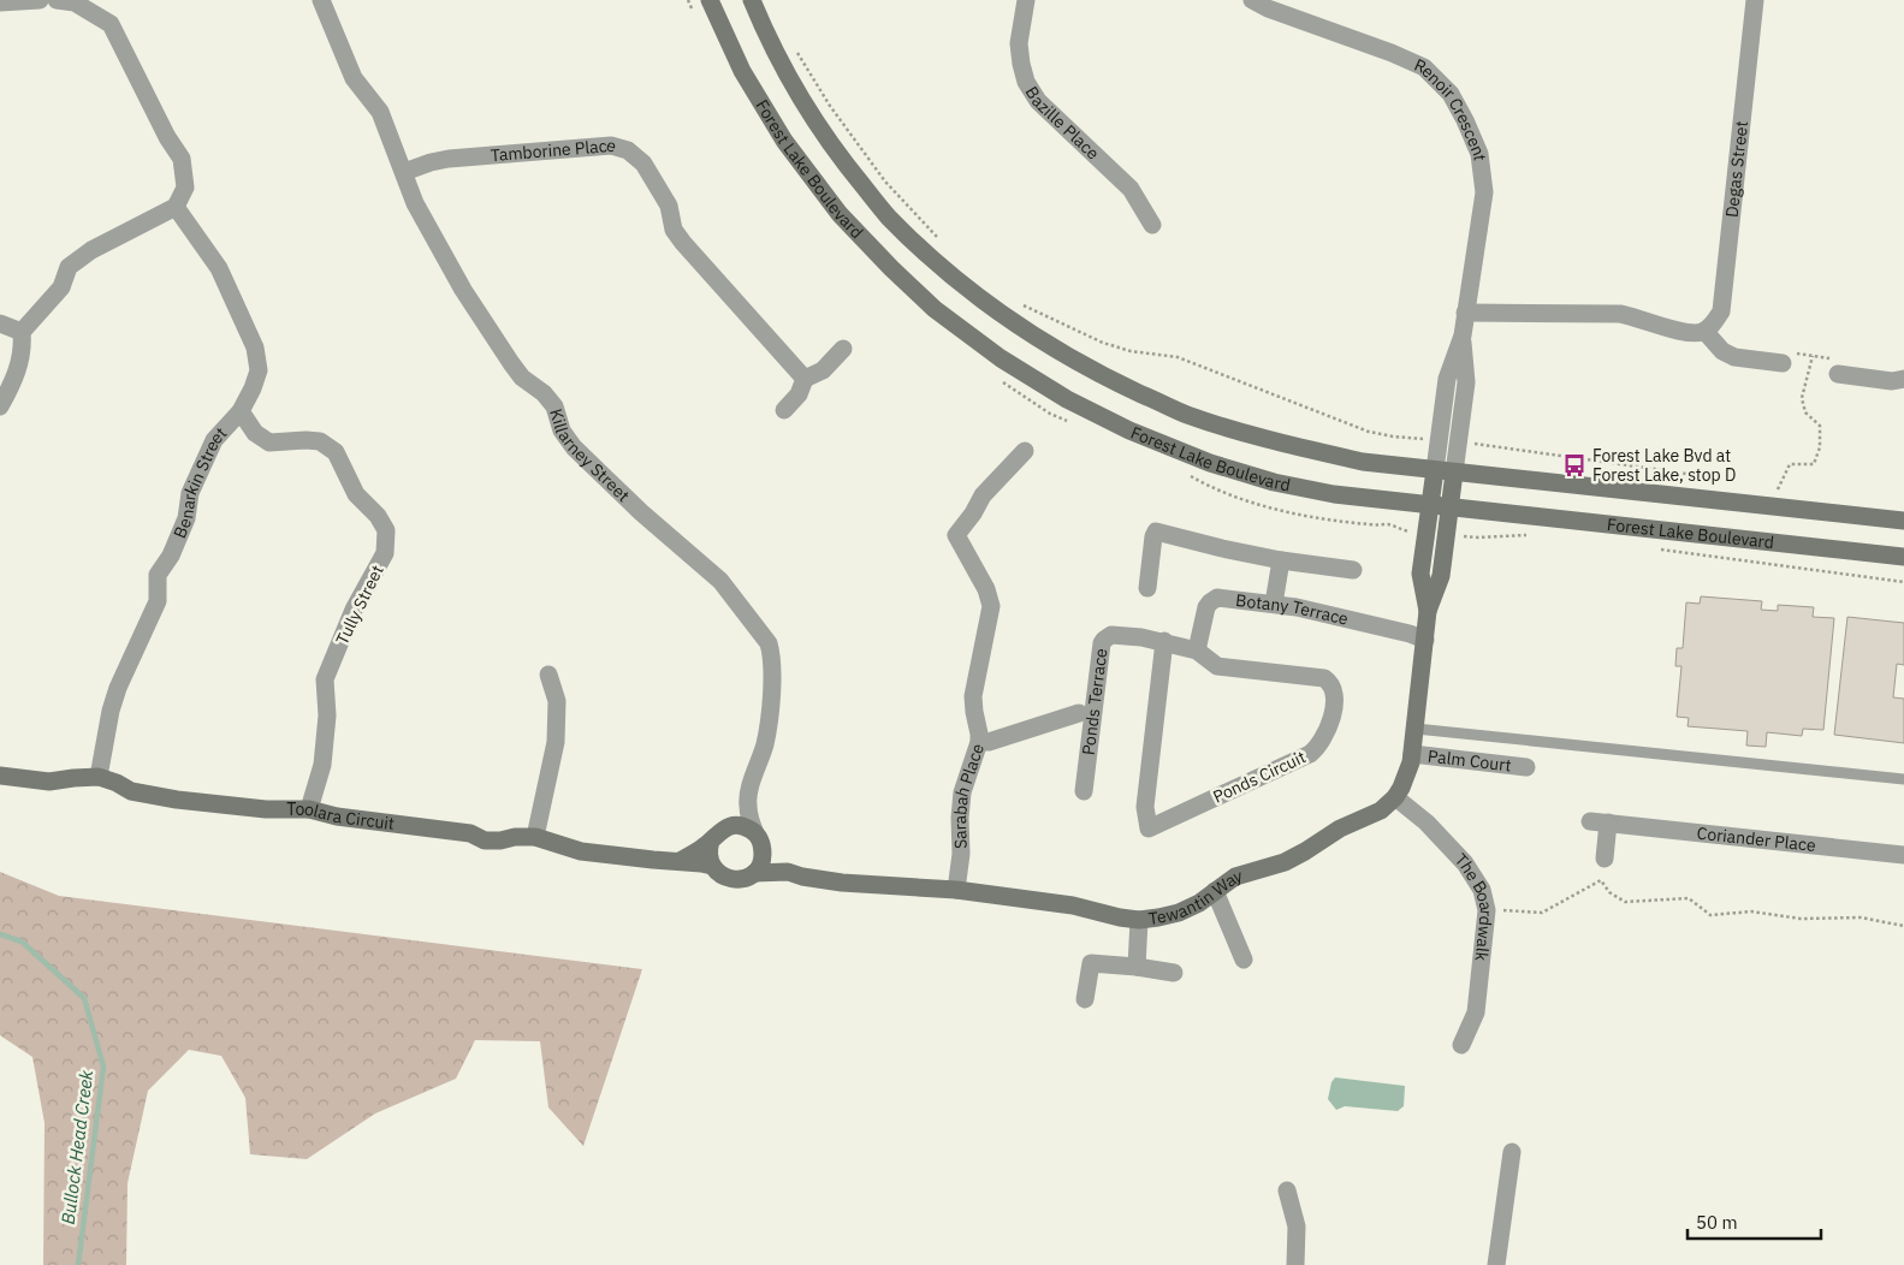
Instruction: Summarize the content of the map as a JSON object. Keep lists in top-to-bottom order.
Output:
{
  "streets": {
    "main road": ["Forest Lake Boulevard", "Toolara Circuit", "Tewantin Way"],
    "street": [
      "Renoir Crescent",
      "Bazille Place",
      "Tamborine Place",
      "Degas Street",
      "Killarney Street",
      "Benarkin Street",
      "Tully Street",
      "Botany Terrace",
      "Ponds Terrace",
      "Palm Court",
      "Ponds Circuit",
      "Sarabah Place",
      "Coriander Place",
      "The Boardwalk"
    ]
  },
  "crossings": [
    ["Renoir Crescent", "Forest Lake Boulevard"],
    ["Renoir Crescent", "Tewantin Way"],
    ["Tamborine Place", "Killarney Street"],
    ["Forest Lake Boulevard", "Tewantin Way"],
    ["Killarney Street", "Toolara Circuit"],
    ["Killarney Street", "Tewantin Way"],
    ["Benarkin Street", "Tully Street"],
    ["Benarkin Street", "Toolara Circuit"],
    ["Tully Street", "Toolara Circuit"],
    ["Botany Terrace", "Ponds Circuit"],
    ["Botany Terrace", "Tewantin Way"],
    ["Ponds Terrace", "Ponds Circuit"],
    ["Palm Court", "Tewantin Way"],
    ["Sarabah Place", "Tewantin Way"],
    ["Toolara Circuit", "Tewantin Way"],
    ["Tewantin Way", "The Boardwalk"]
  ],
  "water": ["Bullock Head Creek"],
  "places": {
    "bus stop": ["Forest Lake Bvd at Forest Lake, stop D"]
  },
  "scale_bar": "50 m"
}
